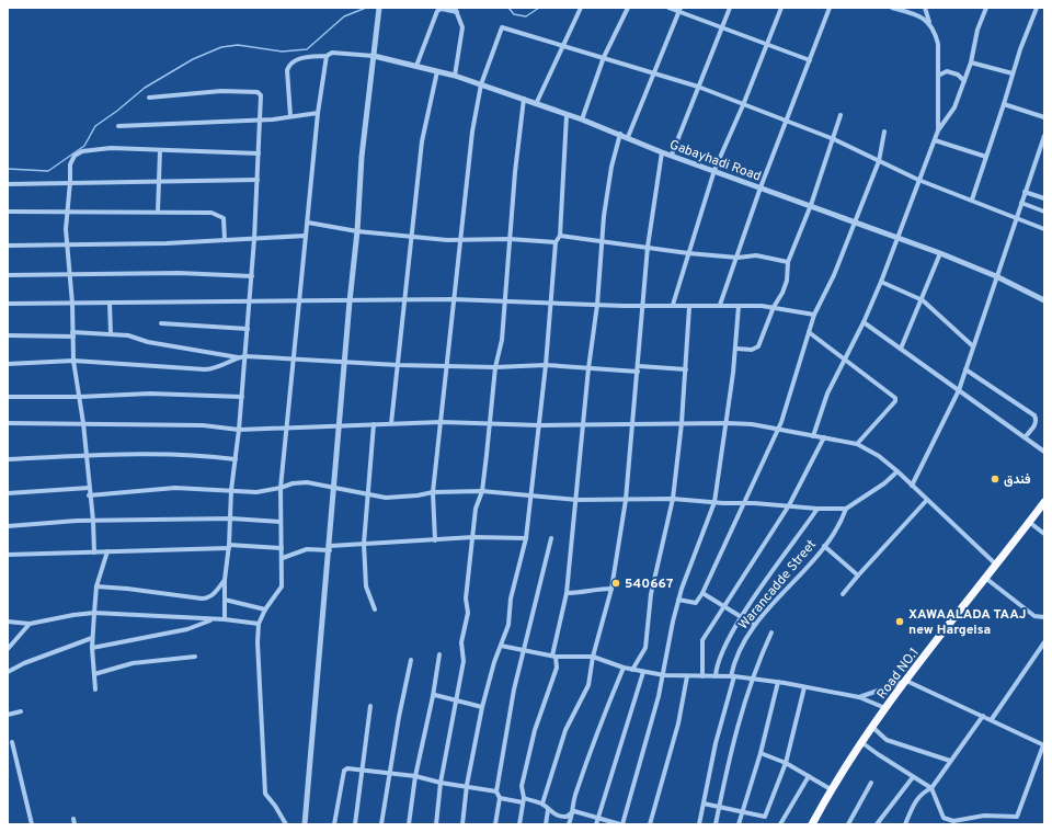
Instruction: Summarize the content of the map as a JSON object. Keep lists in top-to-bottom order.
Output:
{
  "streets": {
    "highway": ["Road NO.1"],
    "street": ["Gabayhadi Road", "Warancadde Street"]
  },
  "places": ["فندق", "540667", "XAWAALADA TAAJ new Hargeisa"]
}
